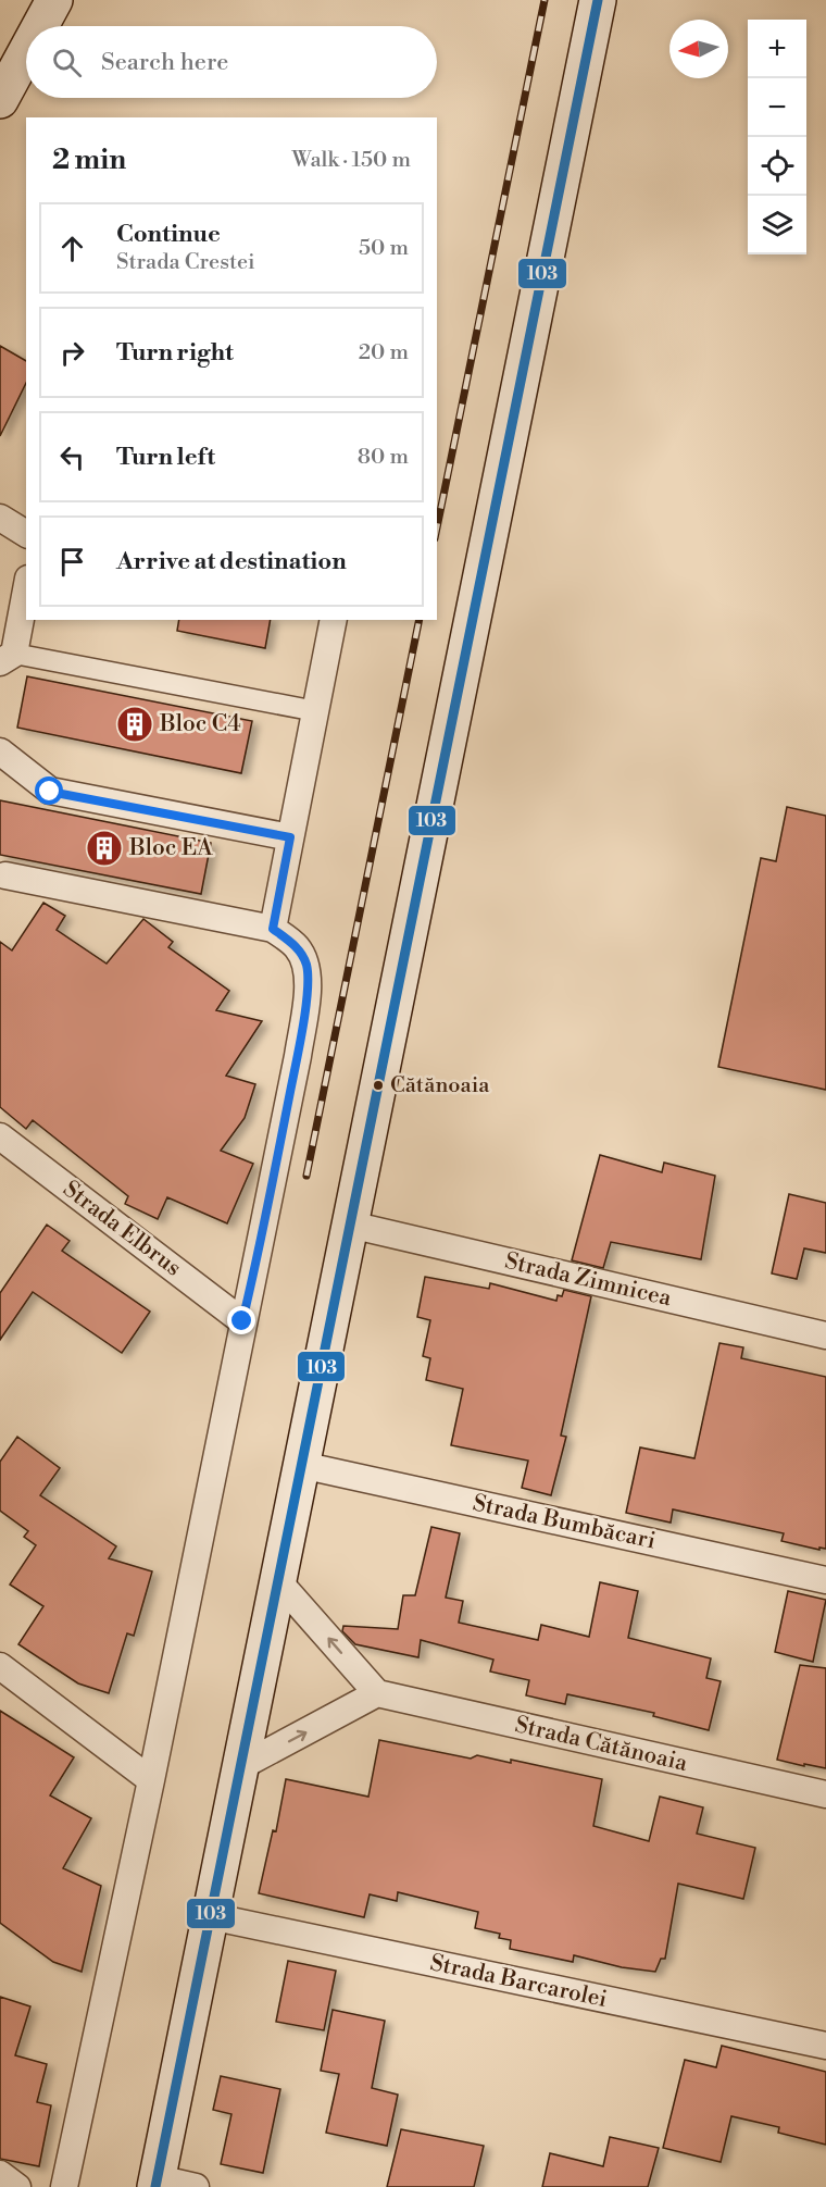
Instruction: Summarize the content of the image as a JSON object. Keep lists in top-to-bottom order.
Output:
{
  "streets": {
    "street": [
      "Strada Elbrus",
      "Strada Zimnicea",
      "Strada Bumbăcari",
      "Strada Cătănoaia",
      "Strada Barcarolei"
    ]
  },
  "places": {
    "building": ["Bloc C4", "Bloc EA"],
    "other": ["Cătănoaia"]
  },
  "lines": ["transit line 103"],
  "north": "left",
  "page": {
    "map_buttons": ["+", "−"],
    "search": "Search here",
    "heading": ["2 min", "Walk · 150 m"],
    "list": [
      ["Continue", "Strada Crestei", "50 m"],
      ["Turn right", "20 m"],
      ["Turn left", "80 m"],
      "Arrive at destination"
    ]
  }
}
